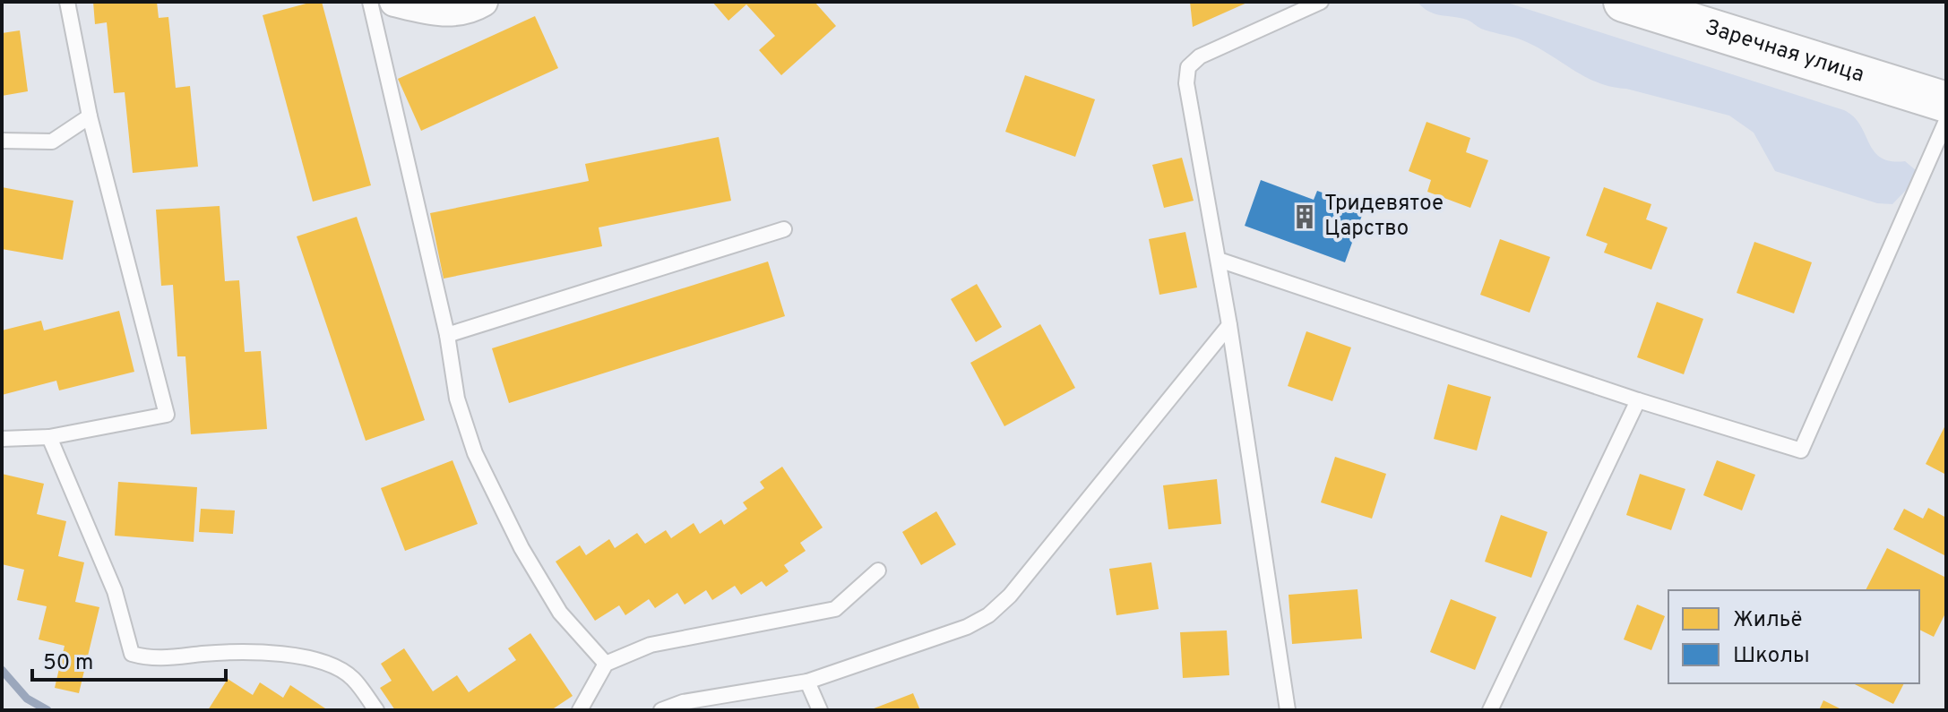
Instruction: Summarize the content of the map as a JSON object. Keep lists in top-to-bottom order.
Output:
{
  "streets": {
    "main road": ["Заречная улица"]
  },
  "places": {
    "building": ["Тридевятое Царство"]
  },
  "legend": ["Жильё", "Школы"],
  "scale_bar": "50 m"
}
